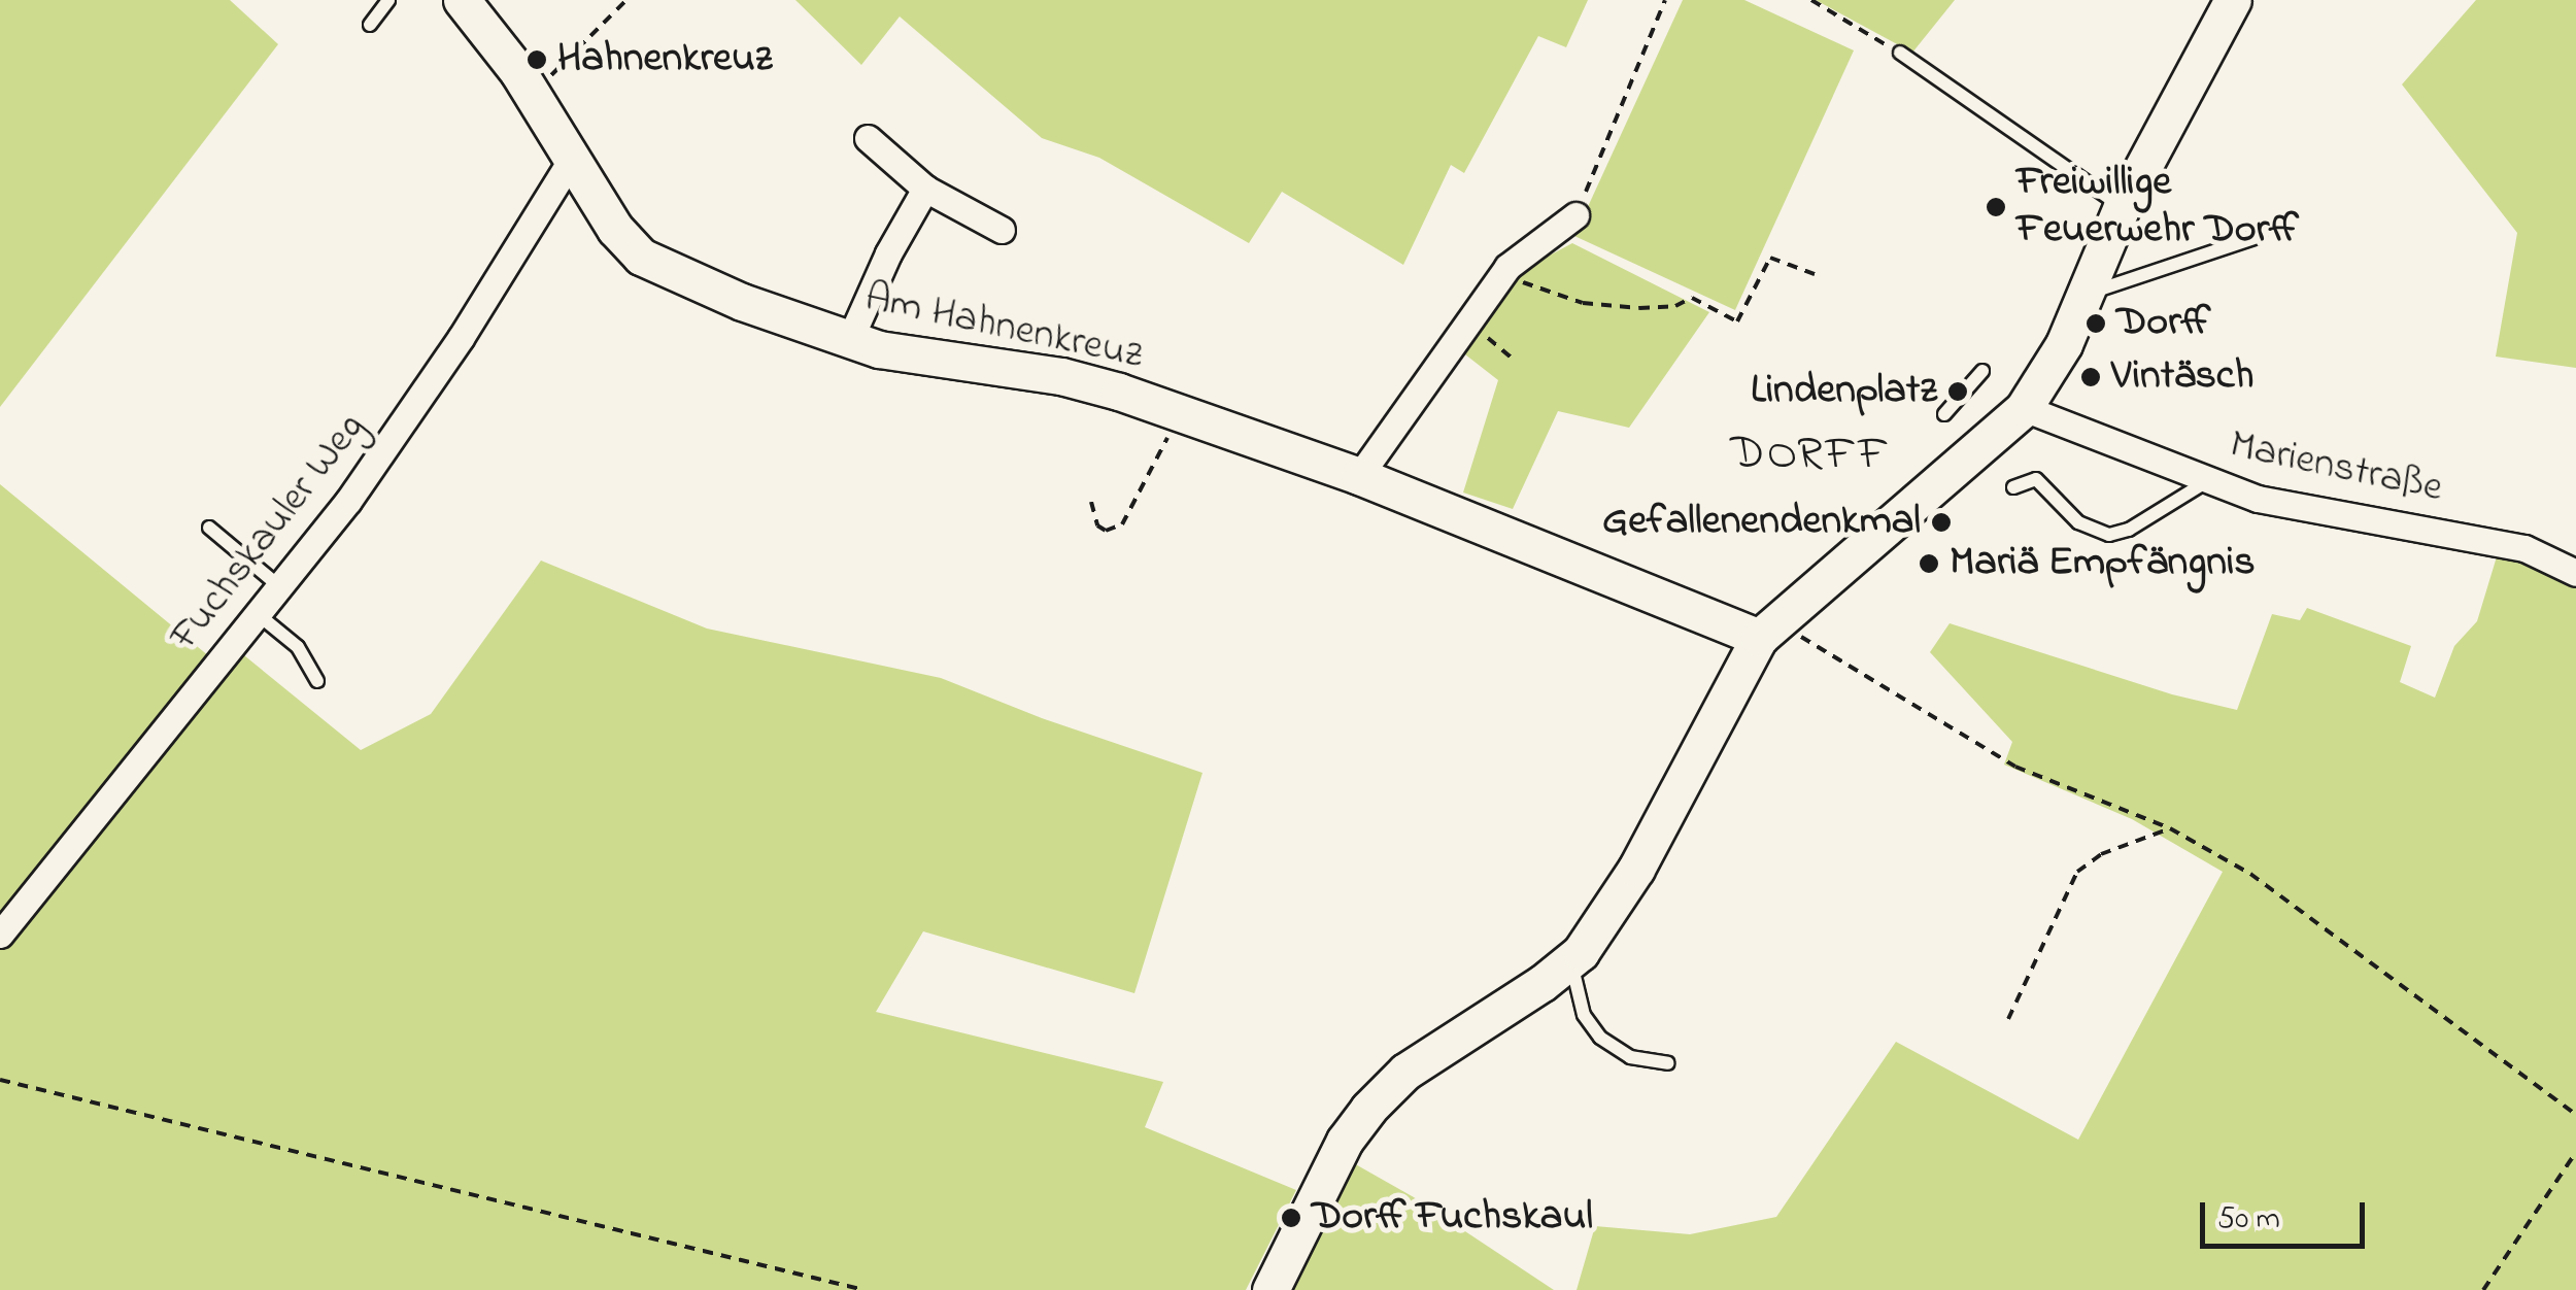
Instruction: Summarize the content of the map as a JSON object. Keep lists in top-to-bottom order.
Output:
{
  "streets": {
    "street": ["Am Hahnenkreuz", "Marienstraße", "Fuchskauler Weg"]
  },
  "crossings": [
    ["Am Hahnenkreuz", "Fuchskauler Weg"]
  ],
  "districts": ["DORFF"],
  "places": [
    "Hahnenkreuz",
    "Freiwillige Feuerwehr Dorff",
    "Dorff",
    "Vintäsch",
    "Lindenplatz",
    "Gefallenendenkmal",
    "Mariä Empfängnis",
    "Dorff Fuchskaul"
  ],
  "scale_bar": "50 m"
}
